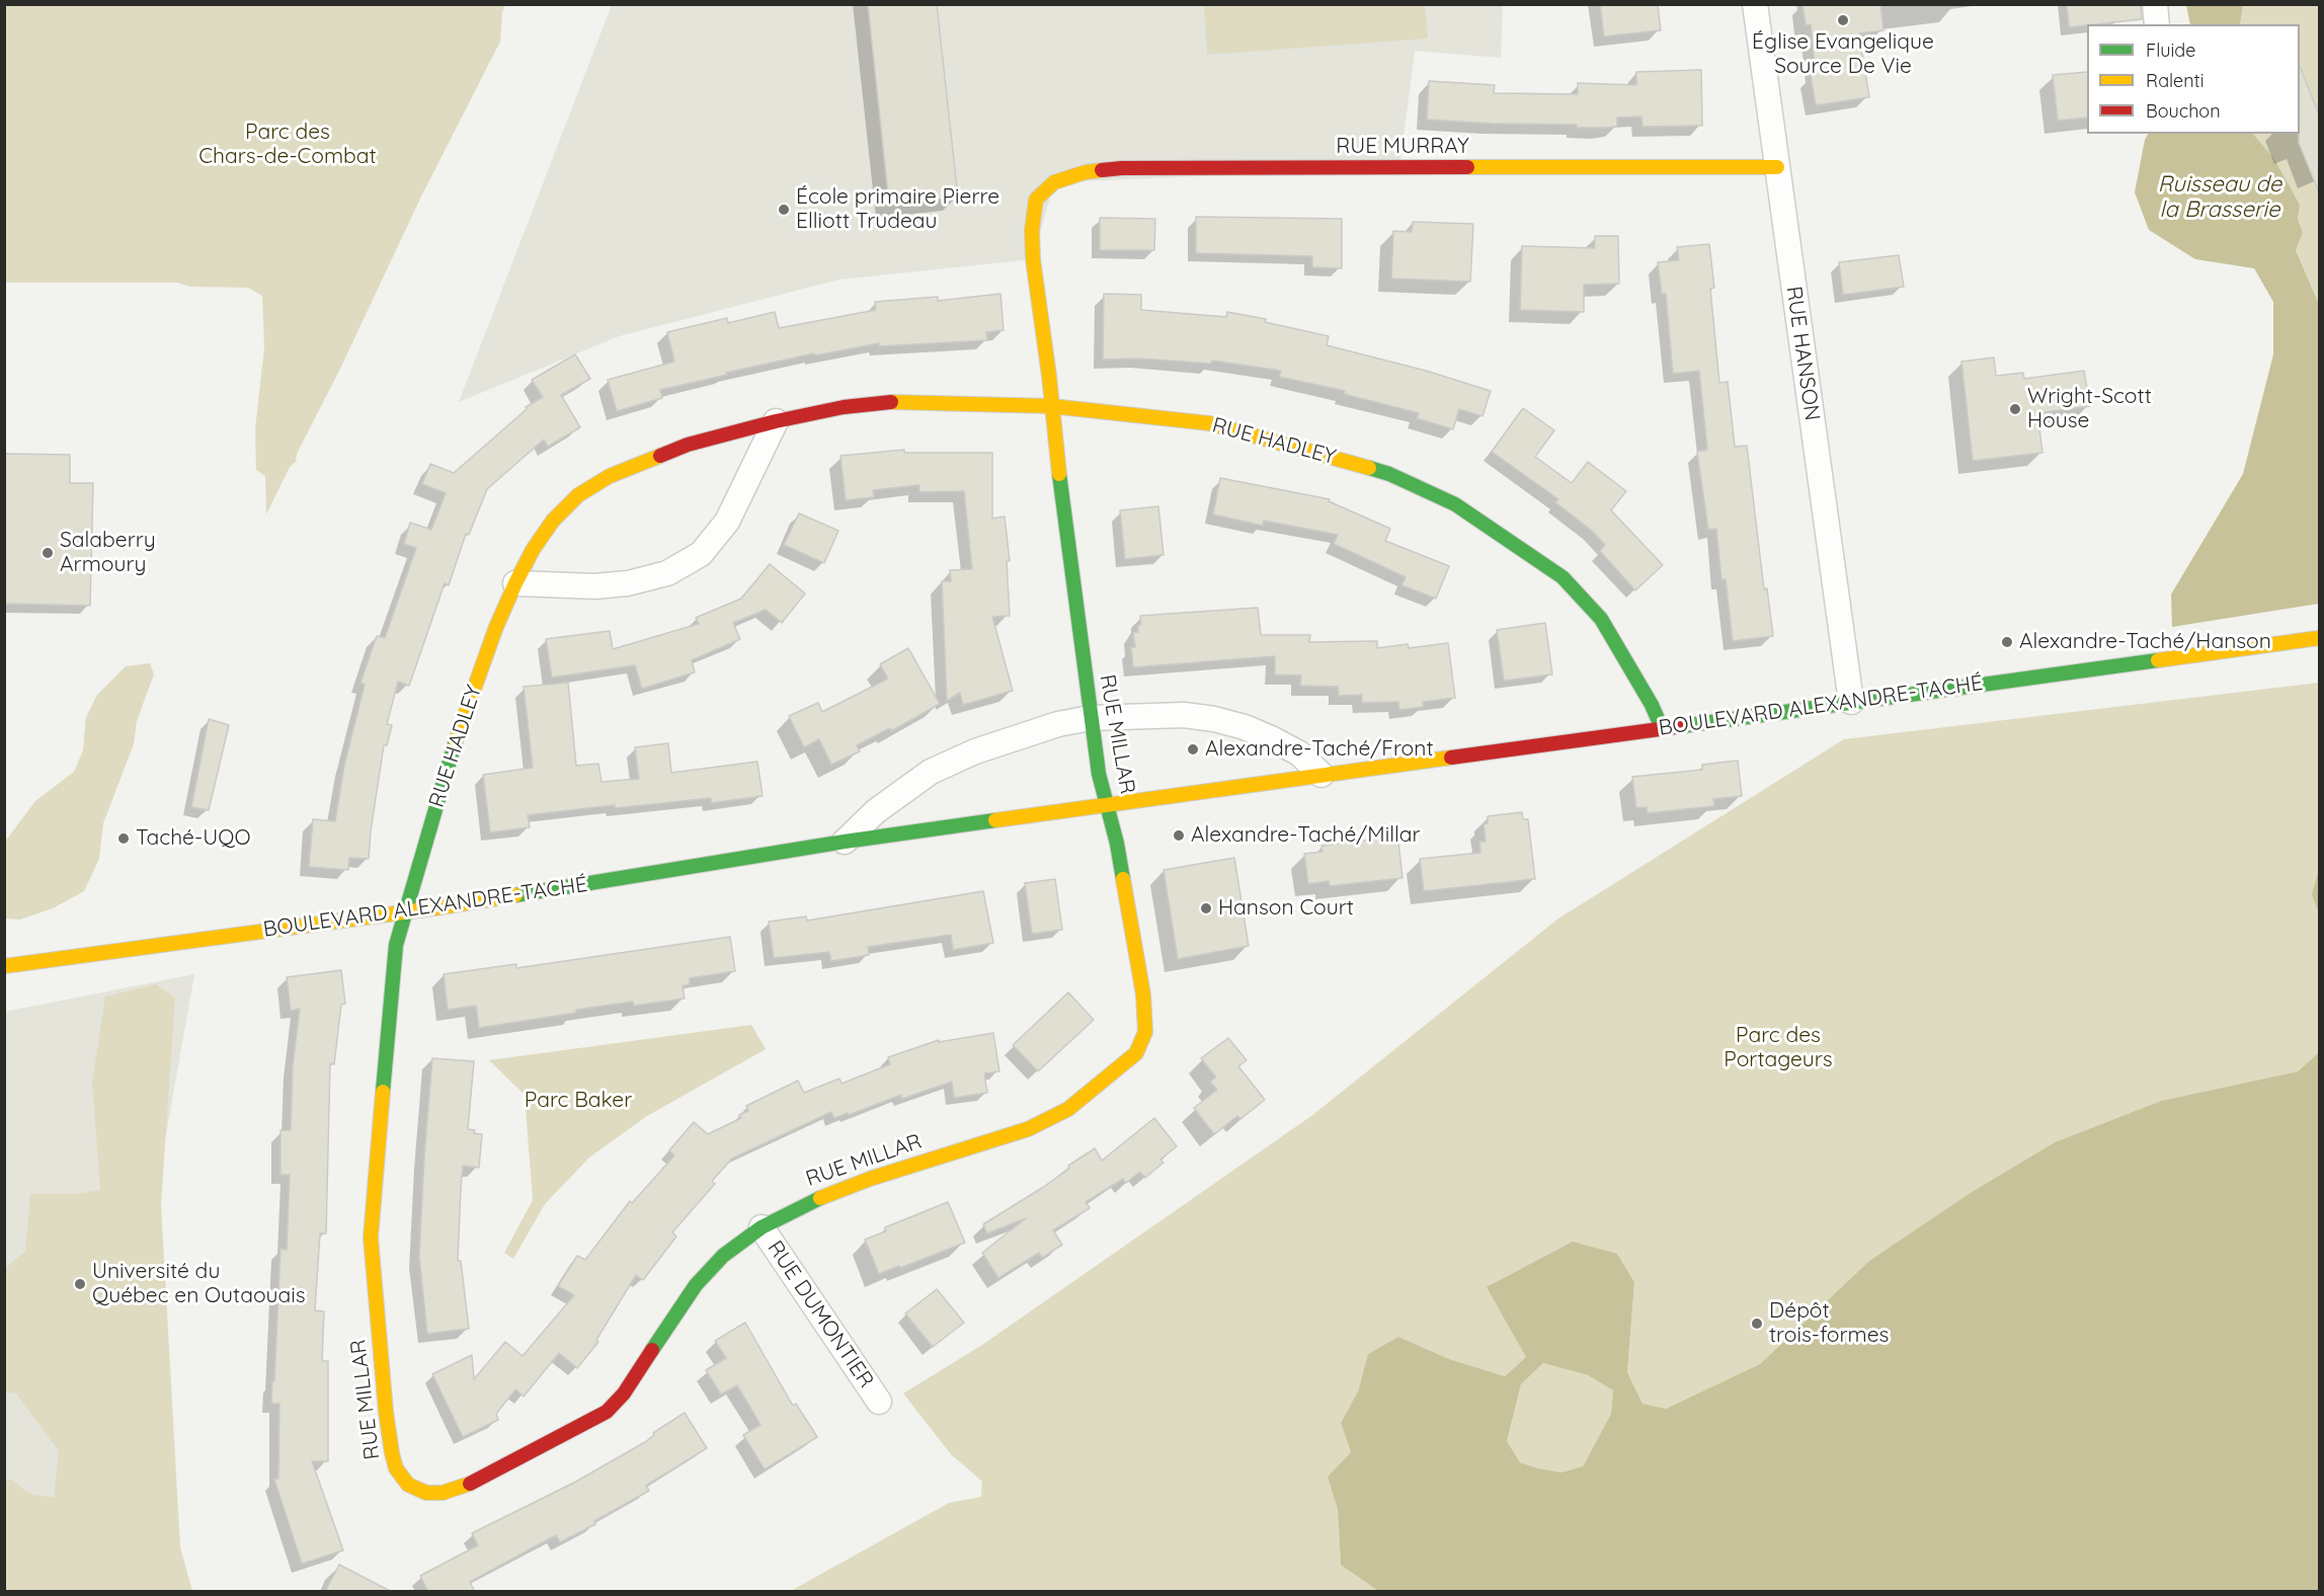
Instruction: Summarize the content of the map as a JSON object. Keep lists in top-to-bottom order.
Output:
{
  "streets": {
    "street": [
      "RUE MURRAY",
      "RUE HANSON",
      "RUE HADLEY",
      "BOULEVARD ALEXANDRE-TACHÉ",
      "RUE MILLAR",
      "RUE DUMONTIER"
    ]
  },
  "crossings": [
    ["RUE MURRAY", "RUE HANSON"],
    ["RUE MURRAY", "RUE MILLAR"],
    ["RUE HANSON", "BOULEVARD ALEXANDRE-TACHÉ"],
    ["RUE HADLEY", "BOULEVARD ALEXANDRE-TACHÉ"],
    ["RUE HADLEY", "RUE MILLAR"],
    ["BOULEVARD ALEXANDRE-TACHÉ", "RUE MILLAR"],
    ["RUE MILLAR", "RUE DUMONTIER"]
  ],
  "water": ["Ruisseau de la Brasserie"],
  "parks": ["Parc des Chars-de-Combat", "Parc des Portageurs", "Parc Baker"],
  "places": [
    "Église Evangelique Source De Vie",
    "École primaire Pierre Elliott Trudeau",
    "Wright-Scott House",
    "Salaberry Armoury",
    "Alexandre-Taché/Hanson",
    "Alexandre-Taché/Front",
    "Alexandre-Taché/Millar",
    "Taché-UQO",
    "Hanson Court",
    "Université du Québec en Outaouais",
    "Dépôt trois-formes"
  ],
  "legend": ["Fluide", "Ralenti", "Bouchon"]
}
